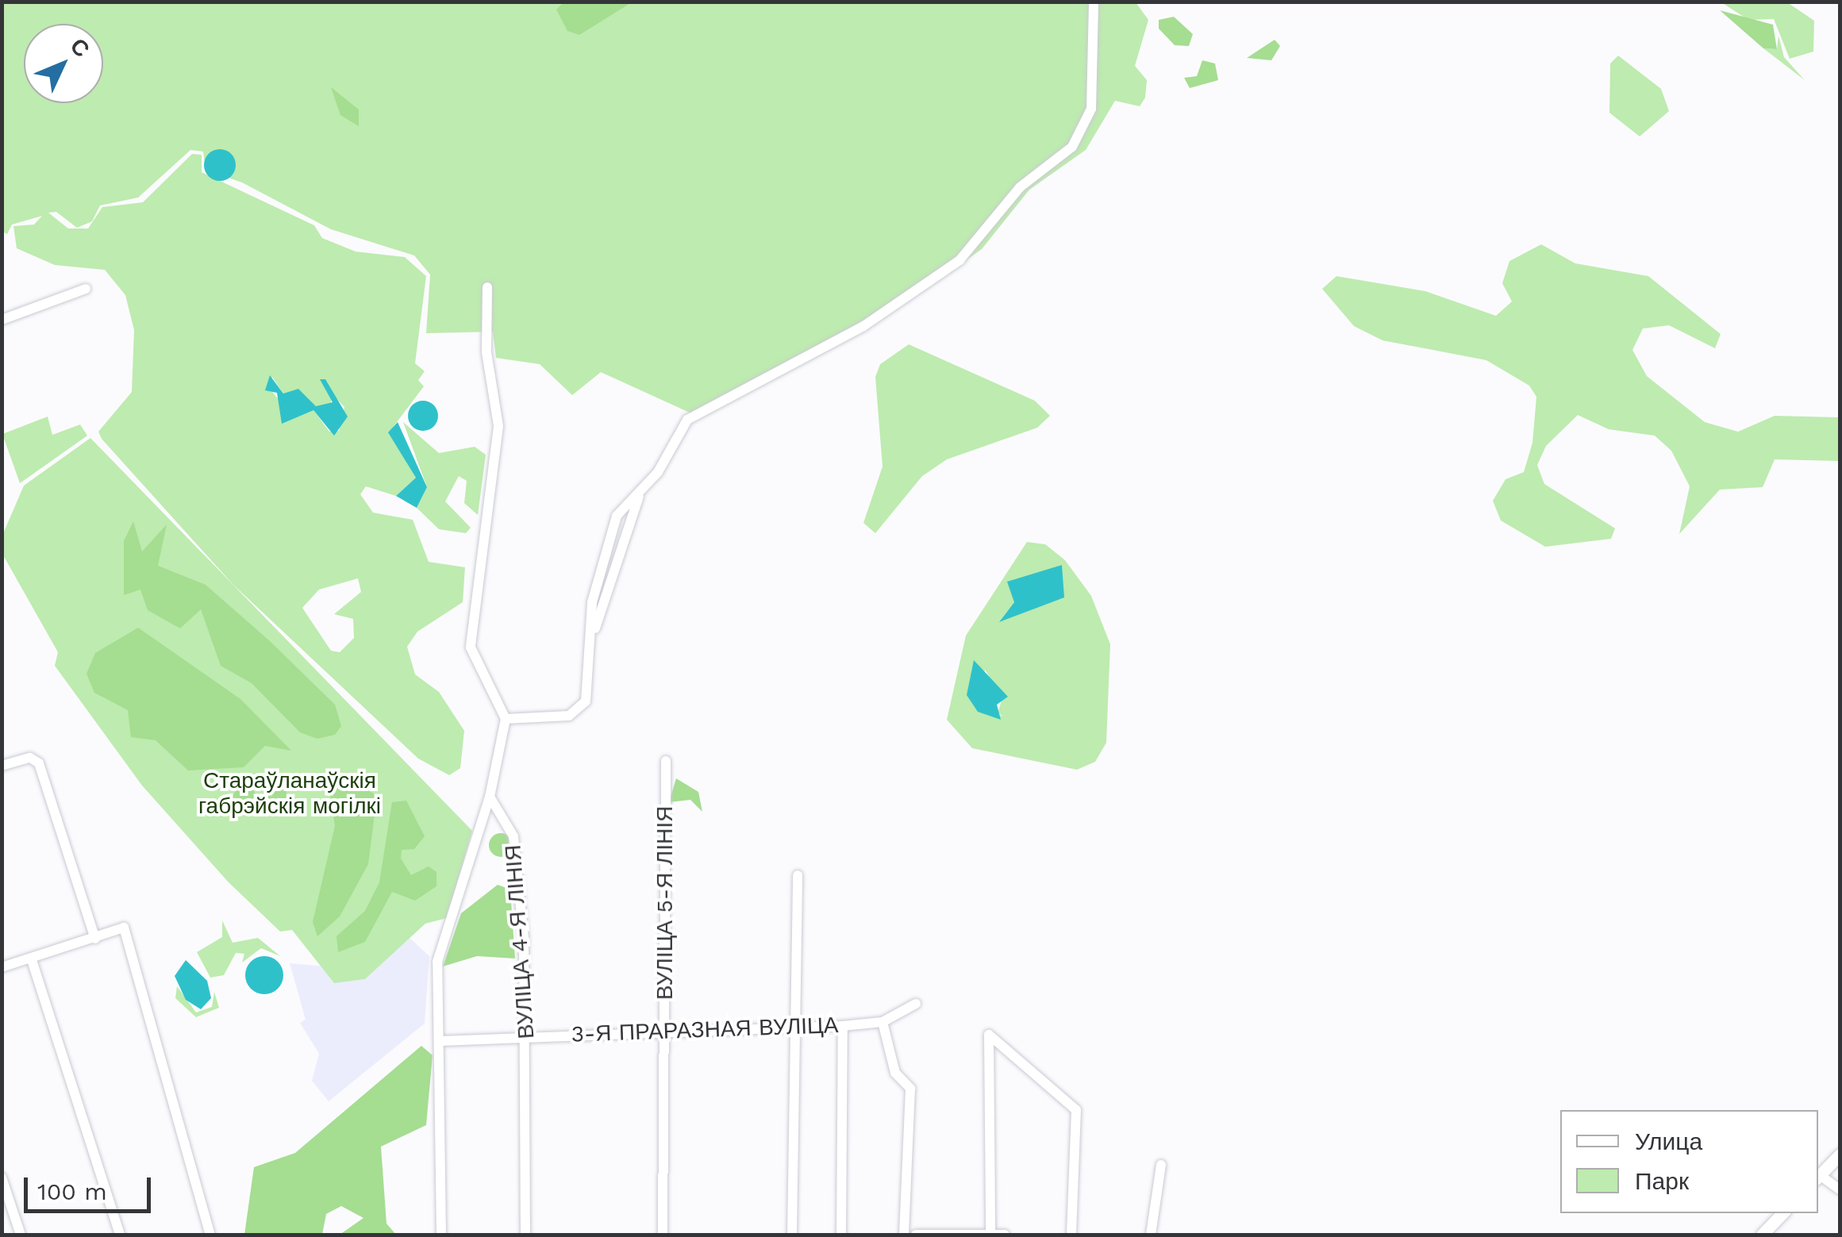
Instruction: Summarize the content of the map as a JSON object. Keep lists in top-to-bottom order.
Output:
{
  "streets": {
    "street": ["ВУЛІЦА 5-Я ЛІНІЯ", "ВУЛІЦА 4-Я ЛІНІЯ", "3-Я ПРАРАЗНАЯ ВУЛІЦА"]
  },
  "crossings": [
    ["ВУЛІЦА 5-Я ЛІНІЯ", "3-Я ПРАРАЗНАЯ ВУЛІЦА"],
    ["ВУЛІЦА 4-Я ЛІНІЯ", "3-Я ПРАРАЗНАЯ ВУЛІЦА"]
  ],
  "parks": ["Стараўланаўскія габрэйскія могілкі"],
  "legend": ["Улица", "Парк"],
  "scale_bar": "100 m",
  "north": "top right"
}
